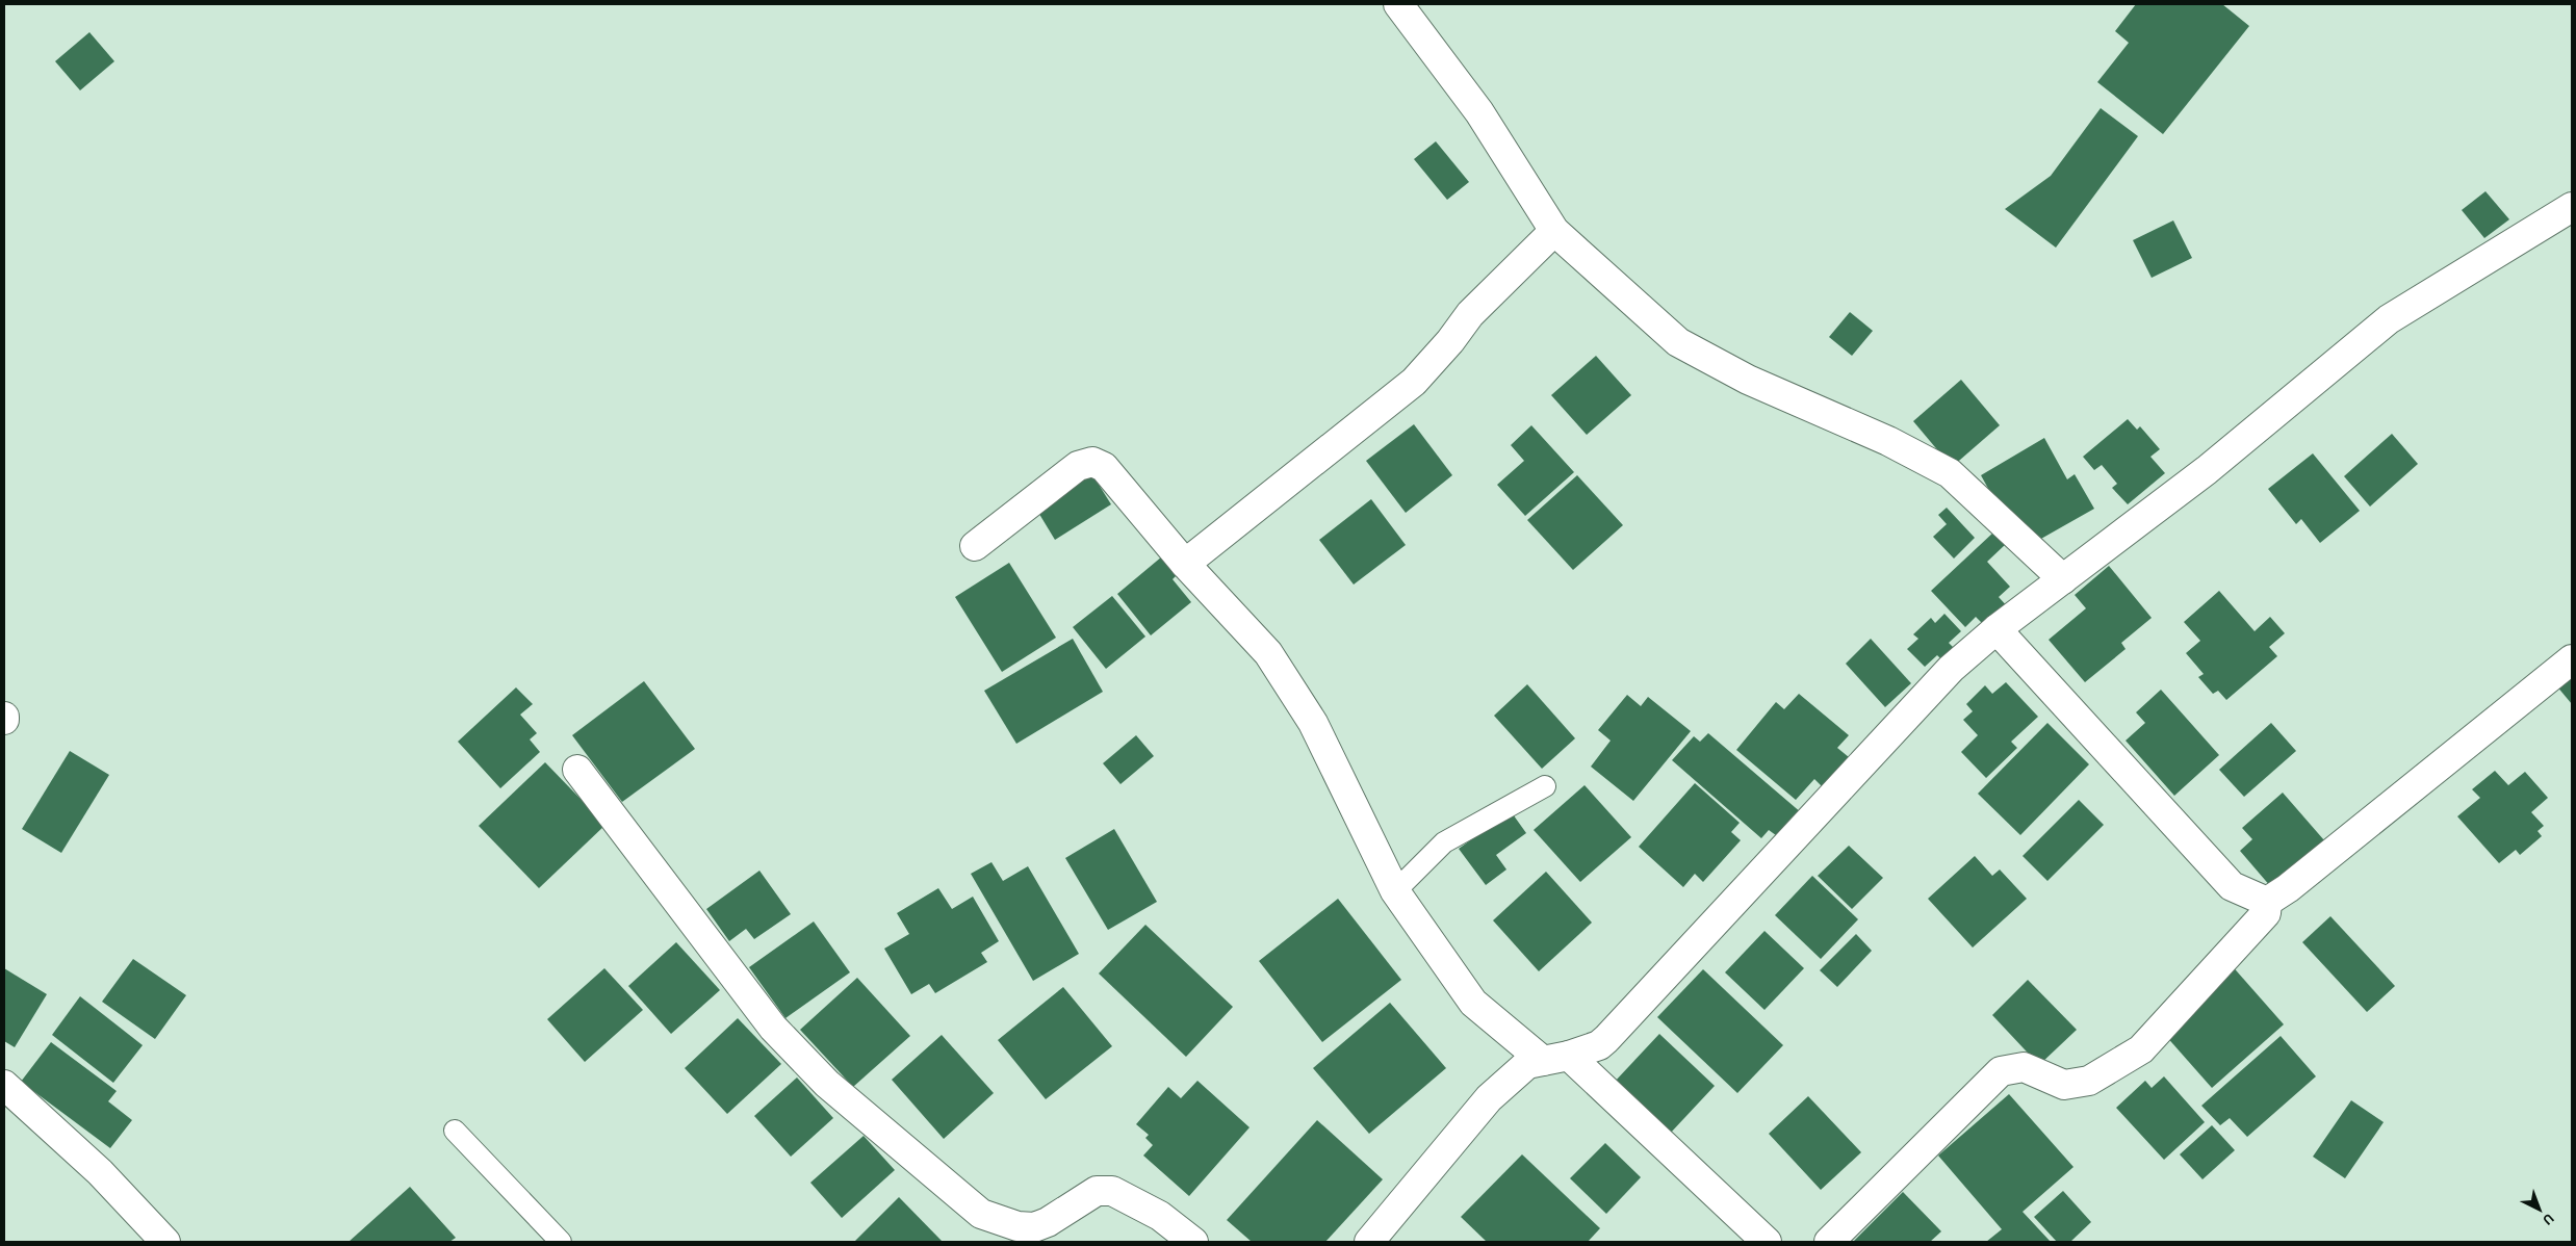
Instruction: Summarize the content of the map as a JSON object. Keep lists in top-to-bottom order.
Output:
{
  "north": "bottom right"
}
